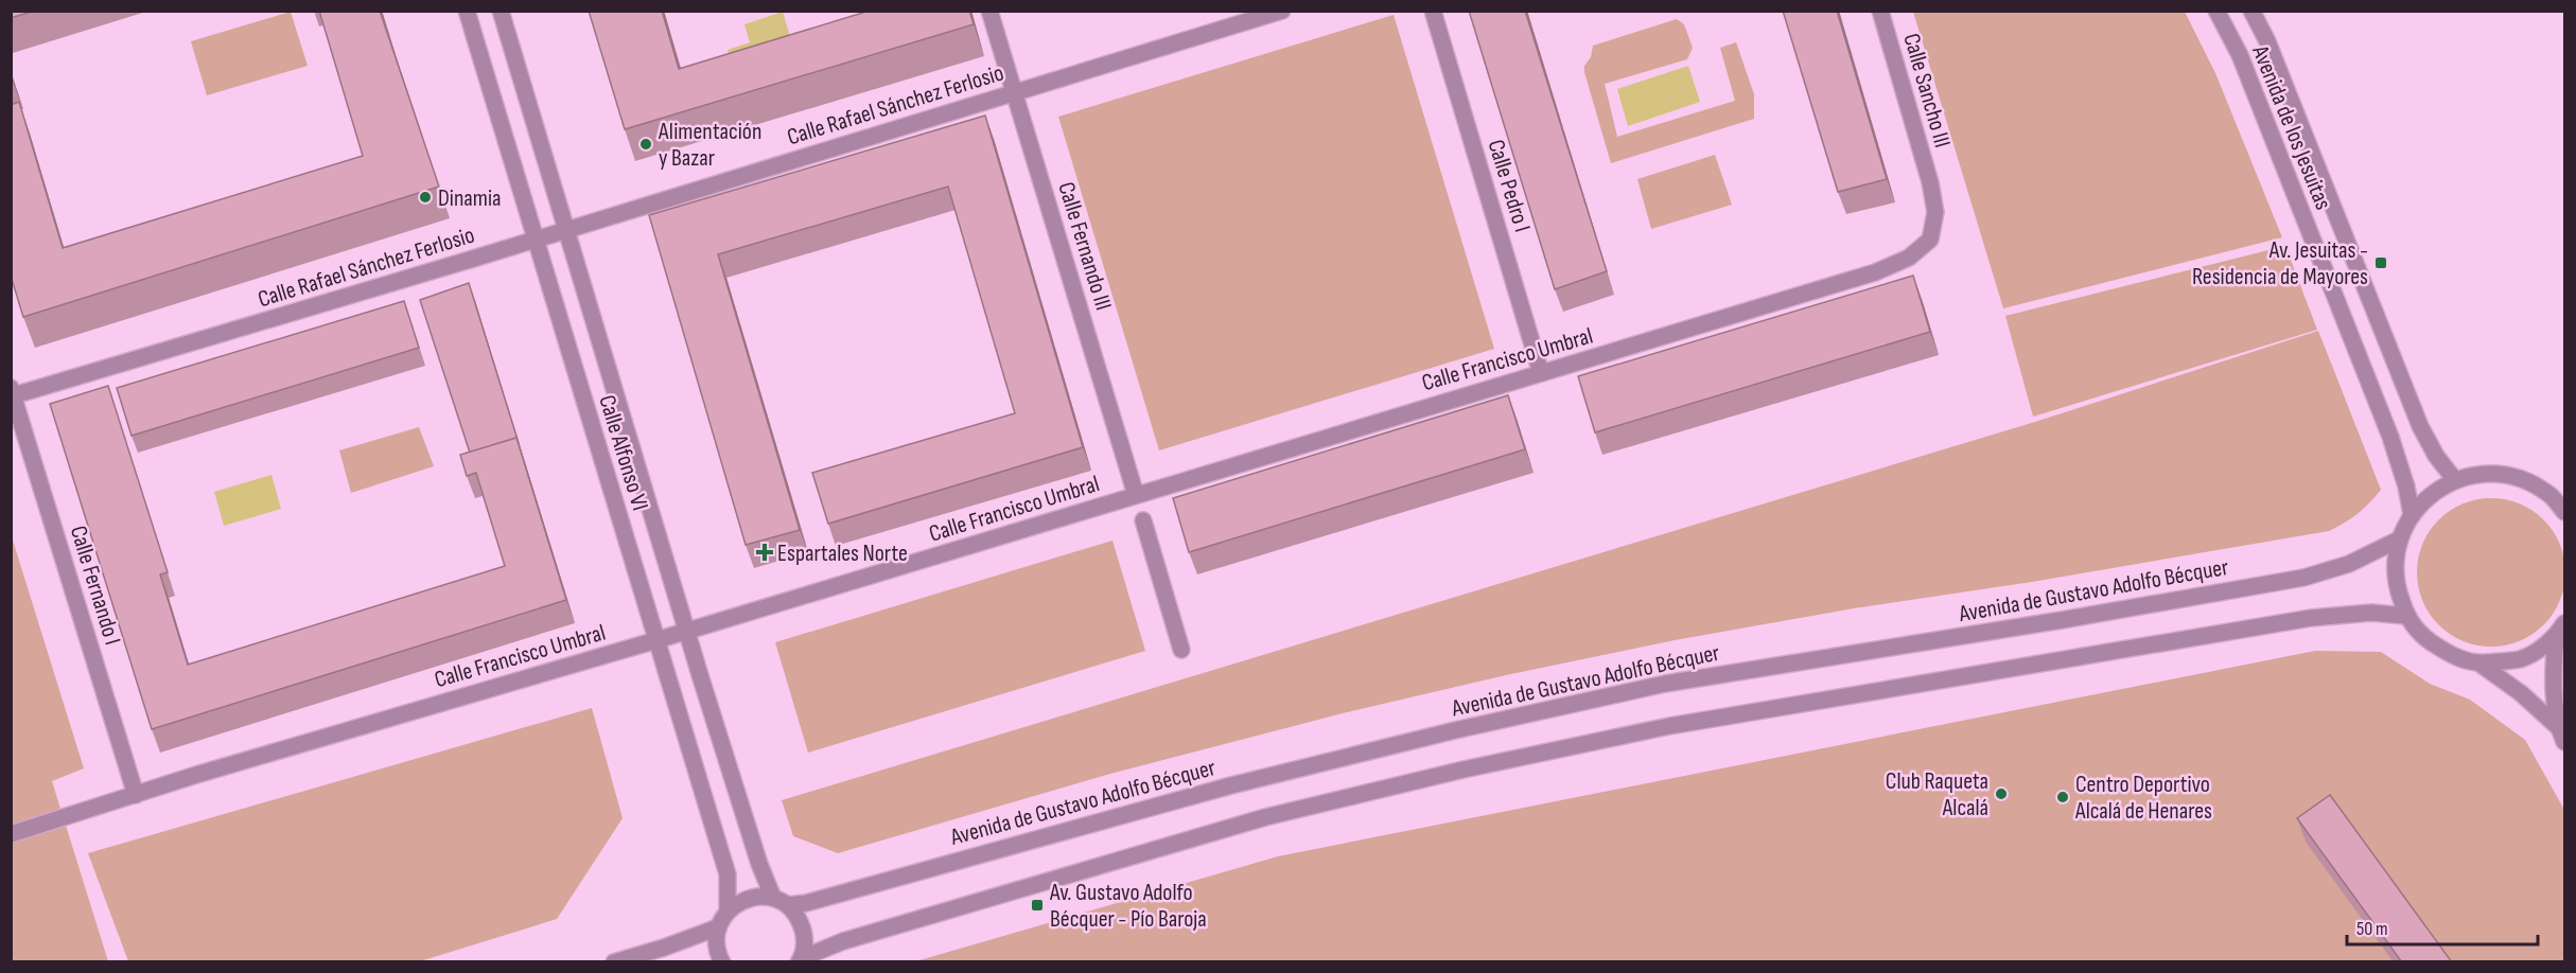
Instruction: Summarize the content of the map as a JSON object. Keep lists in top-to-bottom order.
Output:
{
  "streets": {
    "street": [
      "Calle Sancho III",
      "Calle Rafael Sánchez Ferlosio",
      "Avenida de los Jesuitas",
      "Calle Pedro I",
      "Calle Fernando III",
      "Calle Francisco Umbral",
      "Calle Alfonso VI",
      "Calle Fernando I",
      "Avenida de Gustavo Adolfo Bécquer"
    ]
  },
  "crossings": [
    ["Calle Sancho III", "Calle Francisco Umbral"],
    ["Calle Rafael Sánchez Ferlosio", "Calle Fernando III"],
    ["Calle Rafael Sánchez Ferlosio", "Calle Alfonso VI"],
    ["Calle Rafael Sánchez Ferlosio", "Calle Fernando I"],
    ["Calle Pedro I", "Calle Francisco Umbral"],
    ["Calle Fernando III", "Calle Francisco Umbral"],
    ["Calle Francisco Umbral", "Calle Alfonso VI"],
    ["Calle Francisco Umbral", "Calle Fernando I"]
  ],
  "places": {
    "other": [
      "Alimentación y Bazar",
      "Dinamia",
      "Club Raqueta Alcalá",
      "Centro Deportivo Alcalá de Henares"
    ],
    "transit": ["Av. Jesuitas - Residencia de Mayores", "Av. Gustavo Adolfo Bécquer - Pío Baroja"],
    "health": ["Espartales Norte"]
  },
  "scale_bar": "50 m"
}
